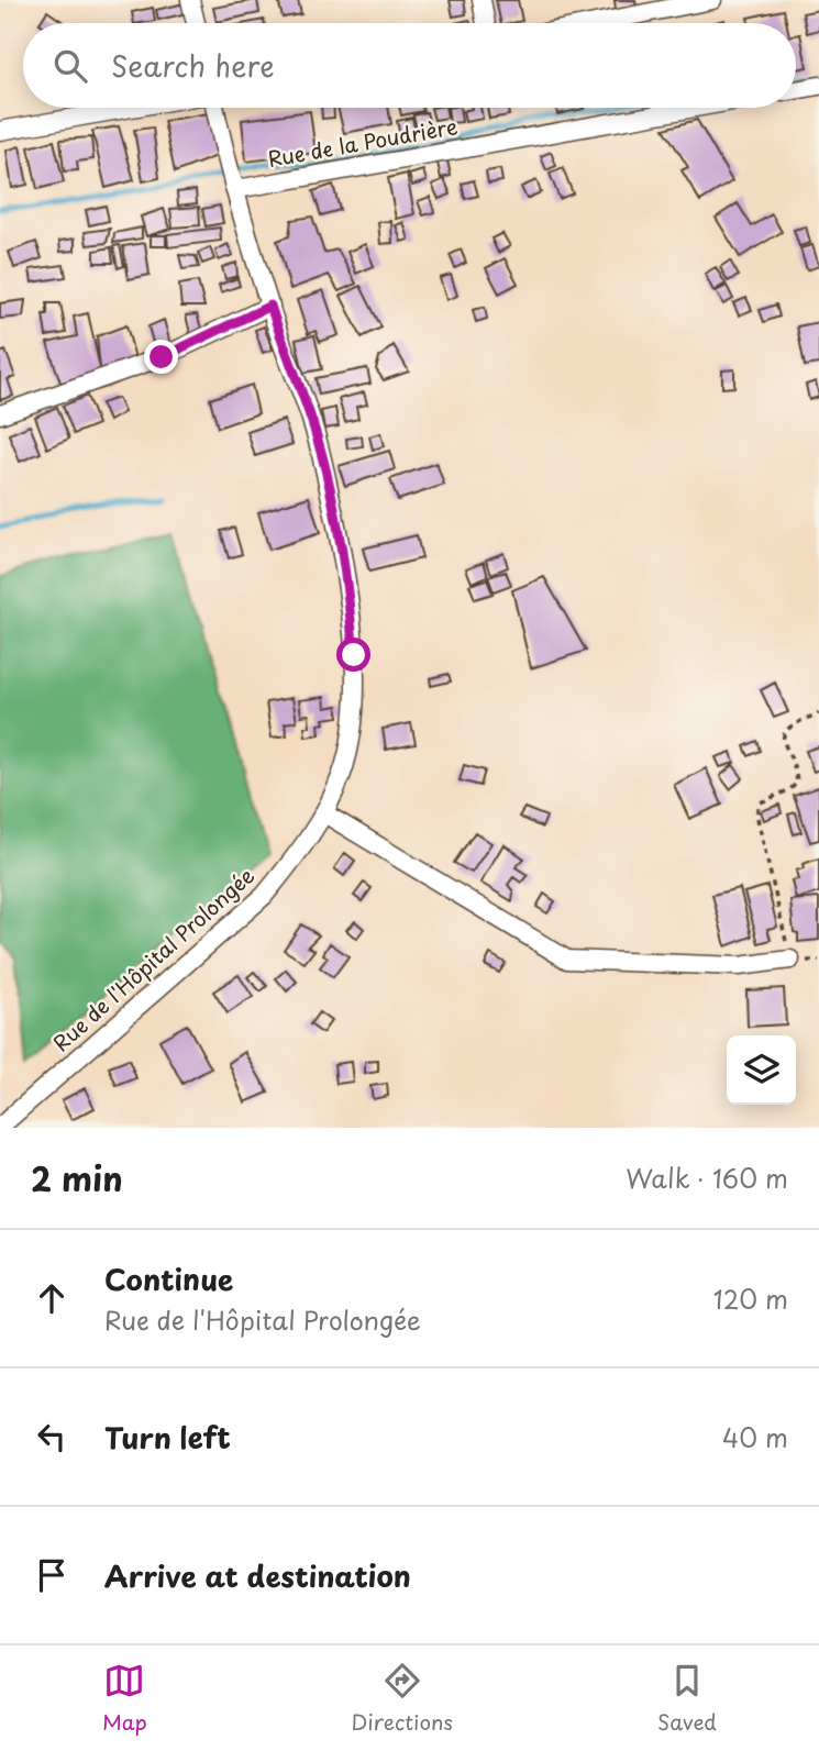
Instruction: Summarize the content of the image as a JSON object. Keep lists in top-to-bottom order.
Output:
{
  "streets": {
    "street": ["Rue de la Poudrière", "Rue de l'Hôpital Prolongée"]
  },
  "crossings": [
    ["Rue de la Poudrière", "Rue de l'Hôpital Prolongée"]
  ],
  "page": {
    "search": "Search here",
    "heading": ["2 min", "Walk · 160 m"],
    "list": [
      ["Continue", "Rue de l'Hôpital Prolongée", "120 m"],
      ["Turn left", "40 m"],
      "Arrive at destination"
    ],
    "nav": ["Map", "Directions", "Saved"]
  }
}
